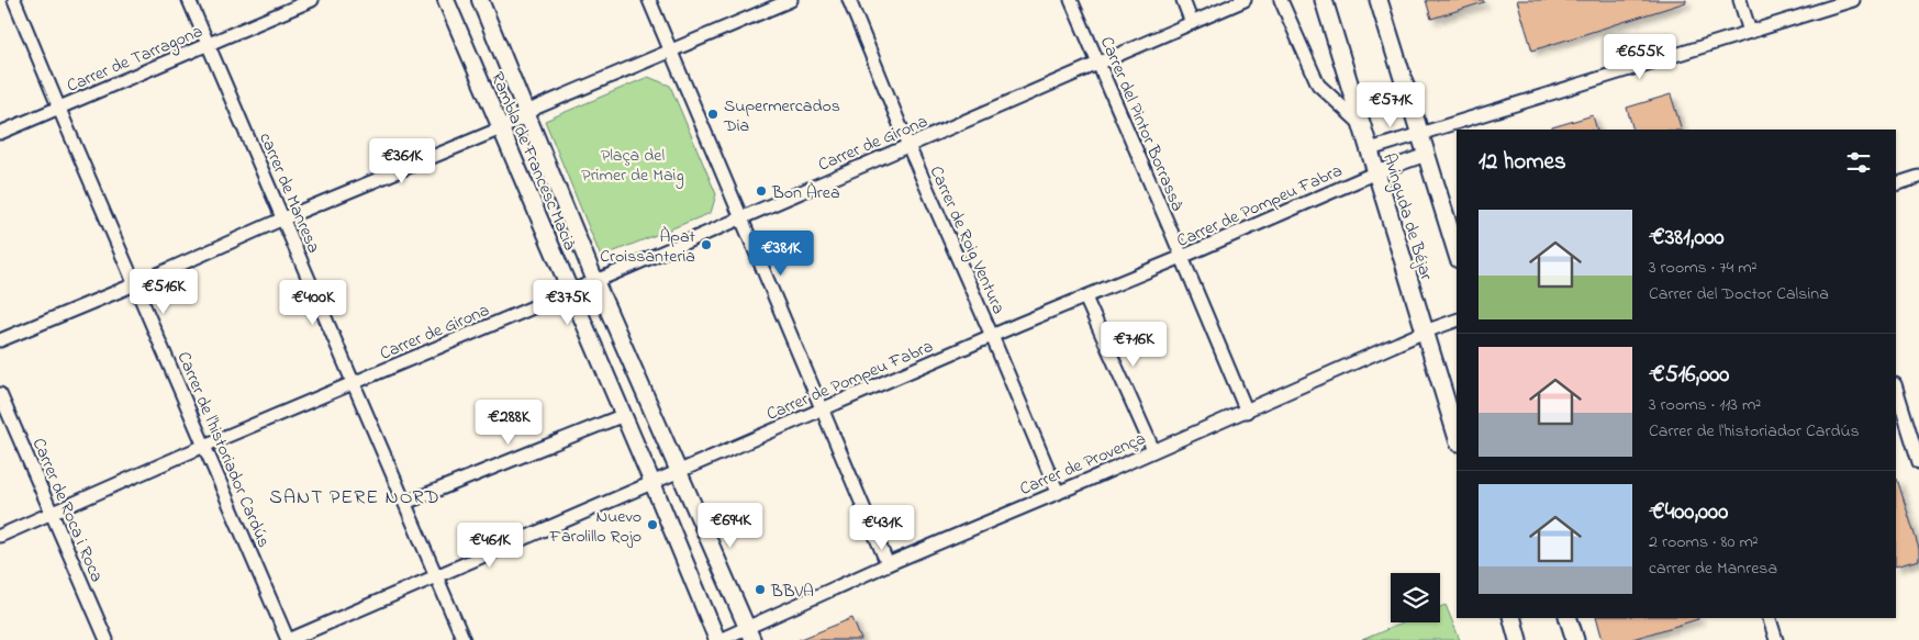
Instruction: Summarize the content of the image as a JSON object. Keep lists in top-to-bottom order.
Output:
{
  "streets": {
    "main road": ["Avinguda de Béjar"],
    "street": [
      "Carrer de Tarragona",
      "Carrer del Pintor Borrassà",
      "Carrer de Girona",
      "Rambla de Francesc Macià",
      "carrer de Manresa",
      "Carrer de Pompeu Fabra",
      "Carrer de Roig Ventura",
      "Carrer de l'historiador Cardús",
      "Carrer de Provença",
      "Carrer de Roca i Roca"
    ]
  },
  "crossings": [
    ["Carrer de Tarragona", "carrer de Manresa"],
    ["Carrer de Tarragona", "Carrer de l'historiador Cardús"],
    ["Carrer del Pintor Borrassà", "Carrer de Girona"],
    ["Carrer del Pintor Borrassà", "Carrer de Pompeu Fabra"],
    ["Carrer del Pintor Borrassà", "Carrer de Provença"],
    ["Carrer de Girona", "Rambla de Francesc Macià"],
    ["Carrer de Girona", "carrer de Manresa"],
    ["Carrer de Girona", "Carrer de Roig Ventura"],
    ["Carrer de Girona", "Carrer de l'historiador Cardús"],
    ["Carrer de Girona", "Carrer de Roca i Roca"],
    ["Rambla de Francesc Macià", "Carrer de Pompeu Fabra"],
    ["Rambla de Francesc Macià", "Carrer de Provença"],
    ["carrer de Manresa", "Carrer de Pompeu Fabra"],
    ["Carrer de Pompeu Fabra", "Avinguda de Béjar"],
    ["Carrer de Pompeu Fabra", "Carrer de Roig Ventura"],
    ["Carrer de Pompeu Fabra", "Carrer de l'historiador Cardús"],
    ["Avinguda de Béjar", "Carrer de Provença"],
    ["Carrer de Roig Ventura", "Carrer de Provença"]
  ],
  "districts": ["SANT PERE NORD"],
  "parks": ["Plaça del Primer de Maig"],
  "places": [
    "Supermercados Dia",
    "Bon Àrea",
    "Àpat Croissanteria",
    "Nuevo Farolillo Rojo",
    "BBVA"
  ],
  "page": {
    "price": [
      "€655K",
      "€571K",
      "€361K",
      "€381K",
      "€516K",
      "€400K",
      "€375K",
      "€716K",
      "€288K",
      "€694K",
      "€431K",
      "€461K"
    ],
    "heading": "12 homes",
    "list": [
      {
        "name": "€381,000",
        "note": "3 rooms · 74 m² · Carrer del Doctor Calsina"
      },
      {
        "name": "€516,000",
        "note": "3 rooms · 113 m² · Carrer de l'historiador Cardús"
      },
      {
        "name": "€400,000",
        "note": "2 rooms · 80 m² · carrer de Manresa"
      }
    ]
  }
}
